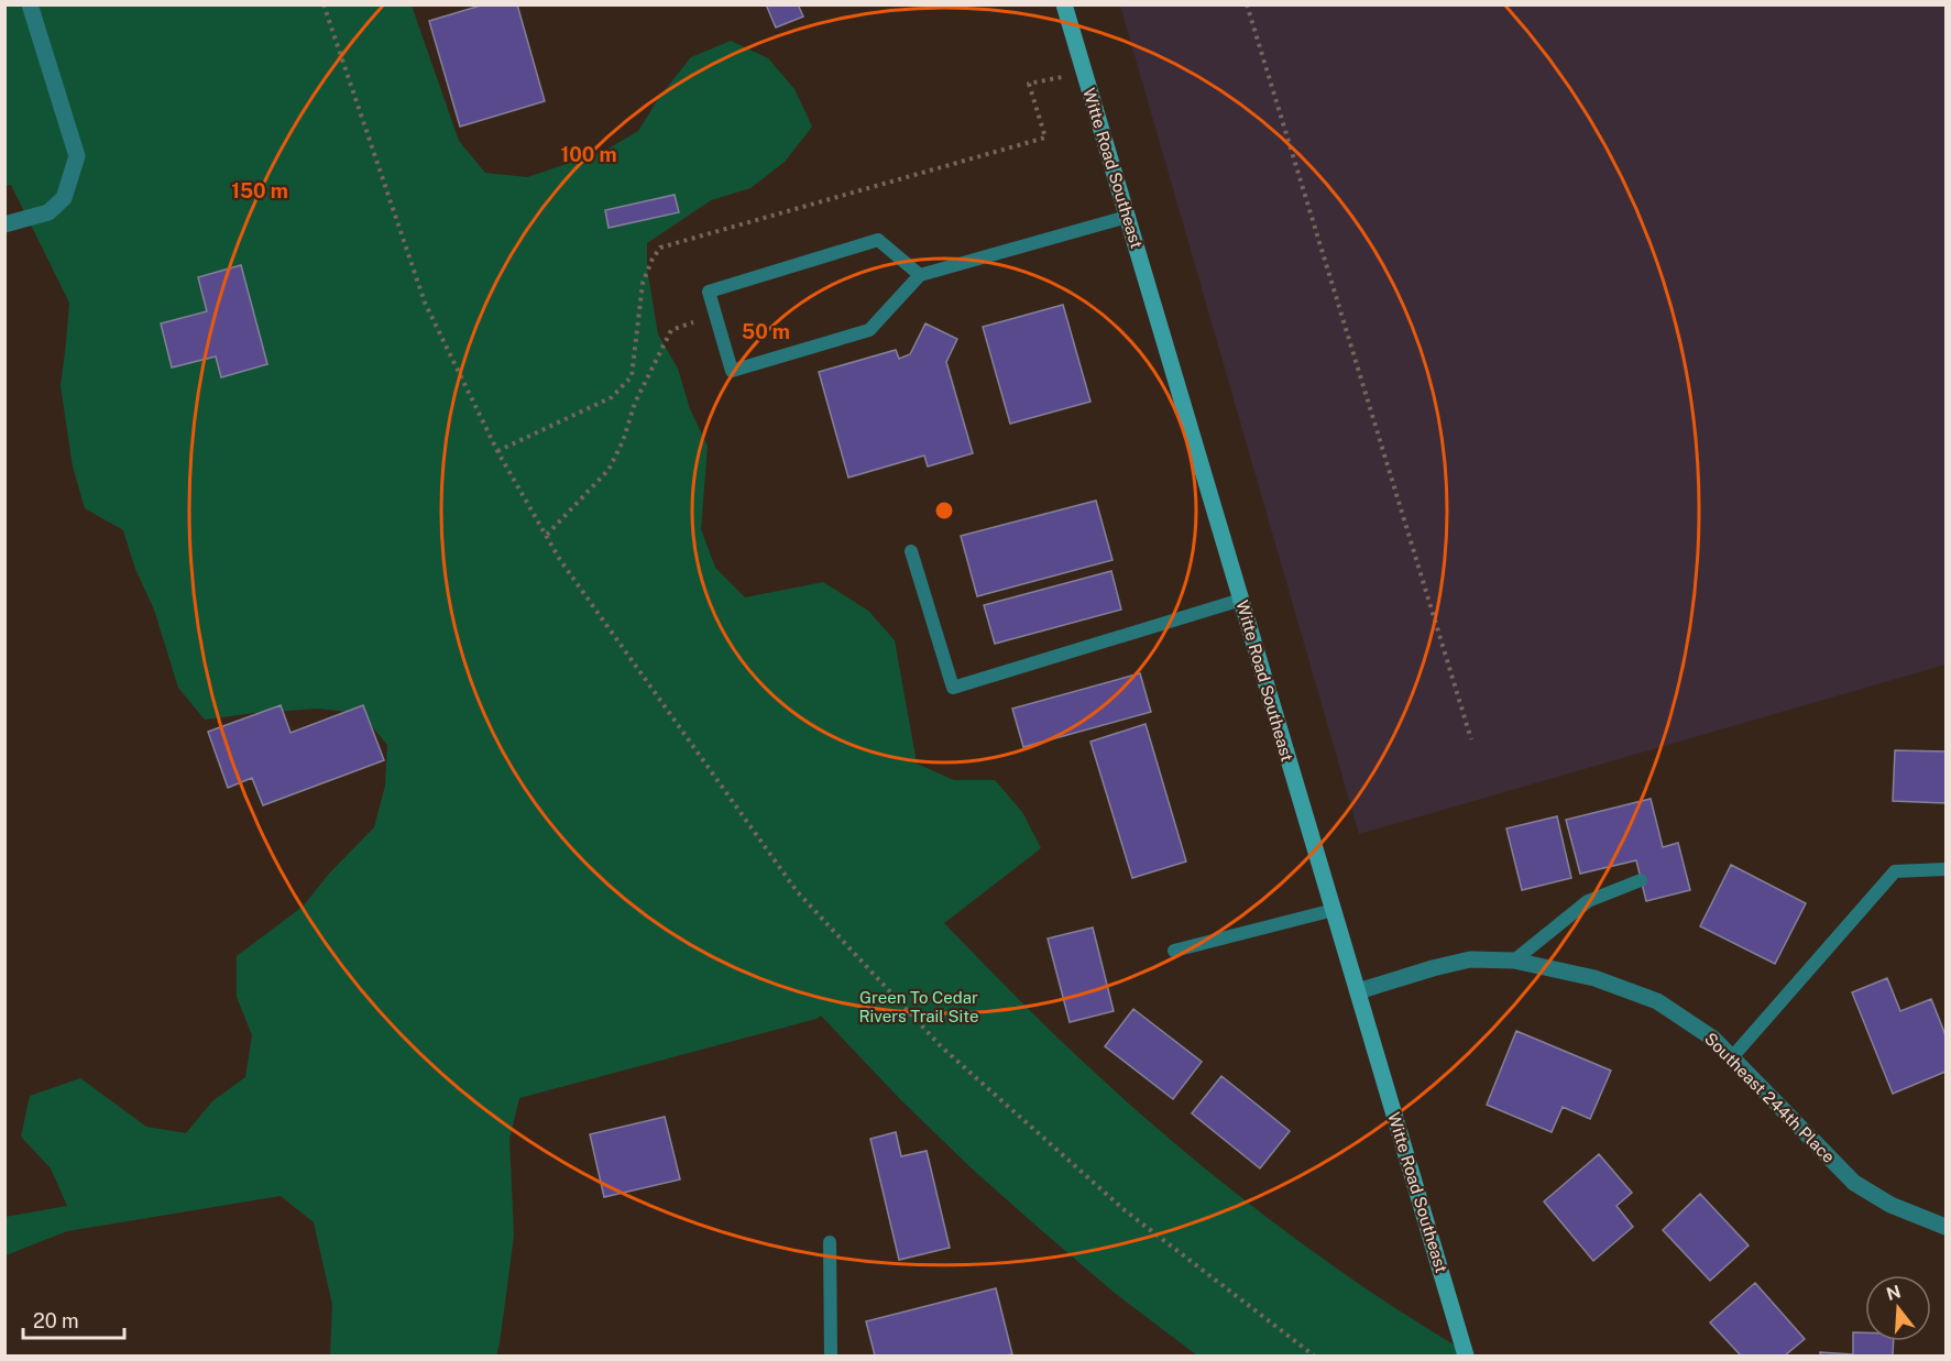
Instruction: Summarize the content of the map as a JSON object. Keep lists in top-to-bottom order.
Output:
{
  "streets": {
    "street": ["Witte Road Southeast", "Southeast 244th Place"]
  },
  "crossings": [
    ["Witte Road Southeast", "Southeast 244th Place"]
  ],
  "parks": ["Green To Cedar Rivers Trail Site"],
  "scale_bar": "20 m",
  "north": "top",
  "rings": ["100 m", "150 m", "50 m"]
}
